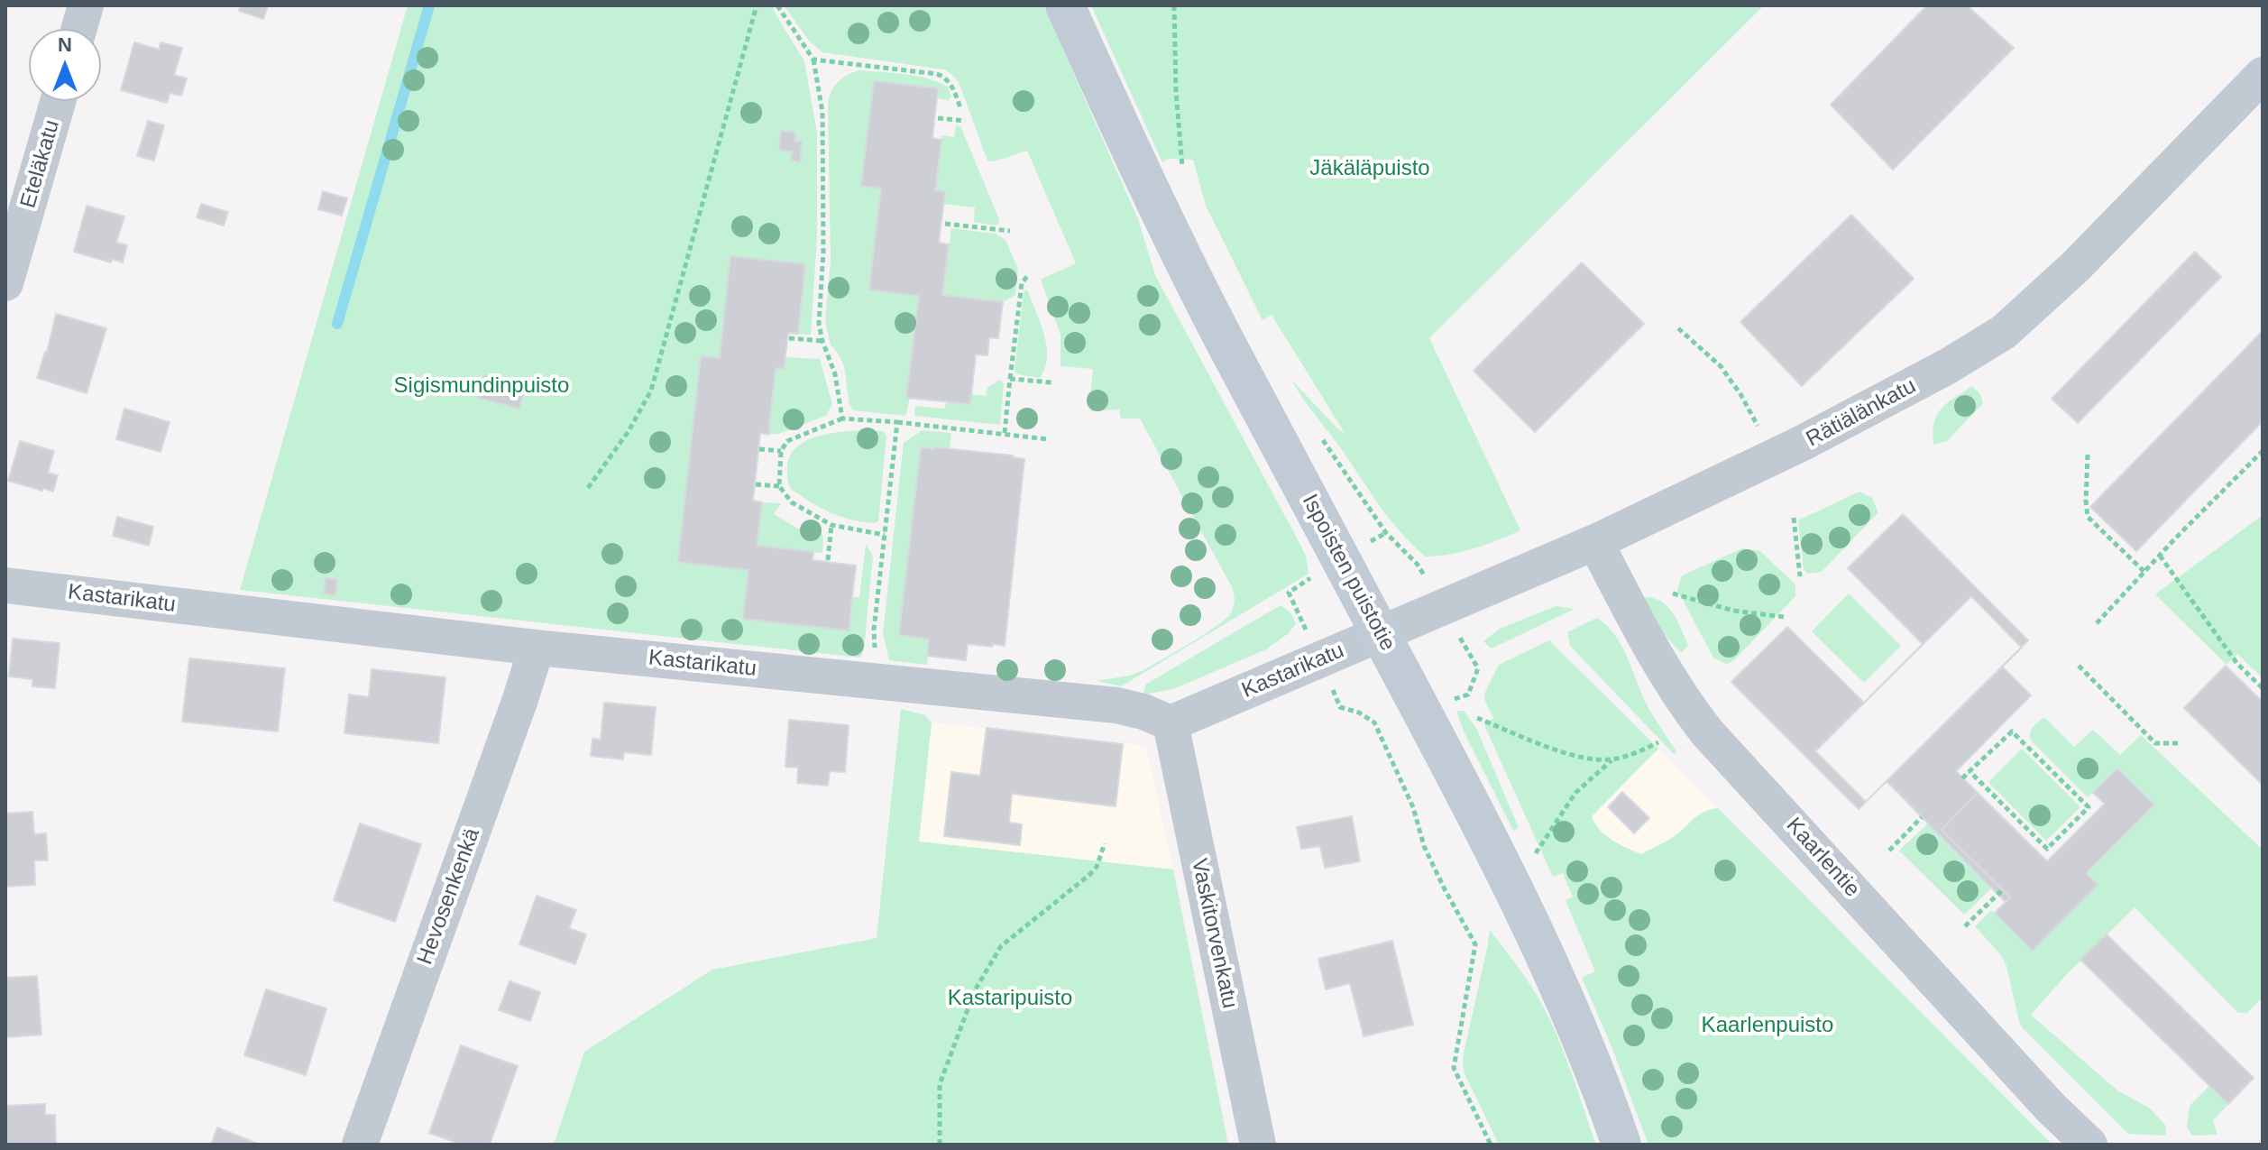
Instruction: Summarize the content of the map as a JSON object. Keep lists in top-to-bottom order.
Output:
{
  "streets": {
    "main road": ["Ispoisten puistotie"],
    "street": [
      "Eteläkatu",
      "Rätiälänkatu",
      "Kastarikatu",
      "Kaarlentie",
      "Hevosenkenkä",
      "Vaskitorvenkatu"
    ]
  },
  "crossings": [
    ["Rätiälänkatu", "Ispoisten puistotie"],
    ["Rätiälänkatu", "Kastarikatu"],
    ["Rätiälänkatu", "Kaarlentie"],
    ["Ispoisten puistotie", "Kastarikatu"],
    ["Kastarikatu", "Hevosenkenkä"],
    ["Kastarikatu", "Vaskitorvenkatu"]
  ],
  "parks": [
    "Jäkäläpuisto",
    "Sigismundinpuisto",
    "Kastaripuisto",
    "Kaarlenpuisto"
  ],
  "north": "top"
}
